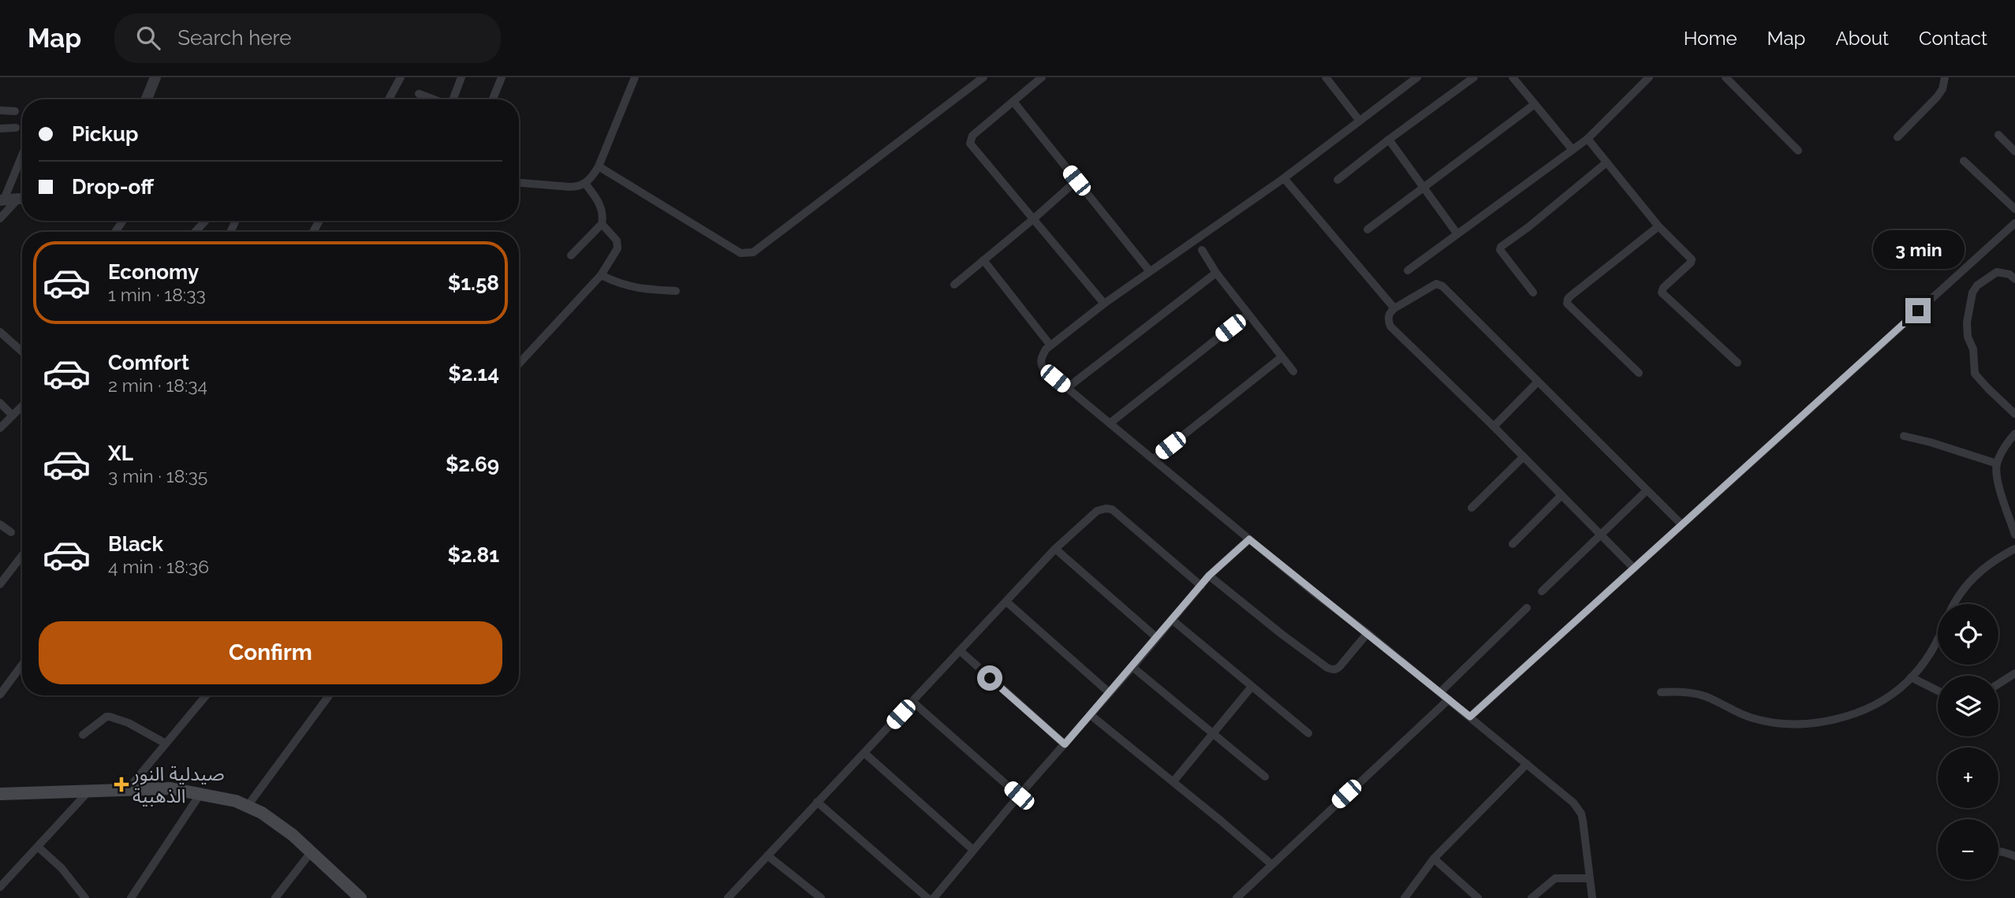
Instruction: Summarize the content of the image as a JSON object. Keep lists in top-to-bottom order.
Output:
{
  "places": {
    "health": ["صيدلية النور الذهبية"]
  },
  "page": {
    "header": "Map",
    "search": "Search here",
    "nav": [
      "Home",
      "Map",
      "About",
      "Contact"
    ],
    "banner": ["Pickup", "Drop-off"],
    "bubble": "3 min",
    "list": [
      {
        "name": "Economy",
        "note": "1 min · 18:33",
        "value": "$1.58"
      },
      {
        "name": "Comfort",
        "note": "2 min · 18:34",
        "value": "$2.14"
      },
      {
        "name": "XL",
        "note": "3 min · 18:35",
        "value": "$2.69"
      },
      {
        "name": "Black",
        "note": "4 min · 18:36",
        "value": "$2.81"
      }
    ],
    "map_buttons": ["+", "−"],
    "buttons": "Confirm"
  }
}
